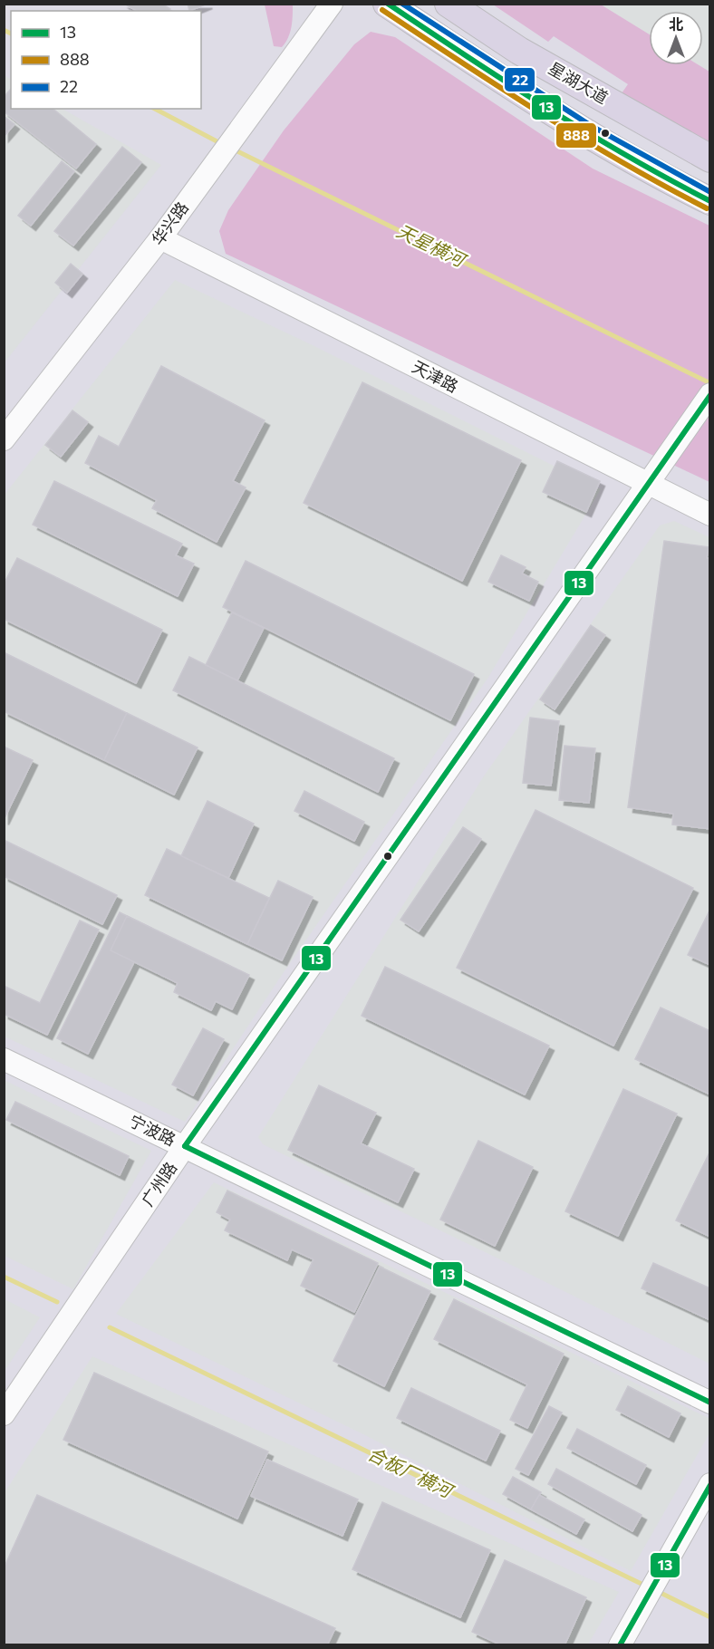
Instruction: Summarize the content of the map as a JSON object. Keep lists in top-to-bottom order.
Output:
{
  "streets": {
    "main road": ["星湖大道"],
    "street": [
      "华兴路",
      "天津路",
      "宁波路",
      "广州路"
    ]
  },
  "crossings": [
    ["华兴路", "天津路"],
    ["天津路", "广州路"],
    ["宁波路", "广州路"]
  ],
  "water": ["天星横河", "合板厂横河"],
  "lines": ["transit line 13", "transit line 22", "transit line 888"],
  "legend": ["13", "888", "22"],
  "north": "top"
}
